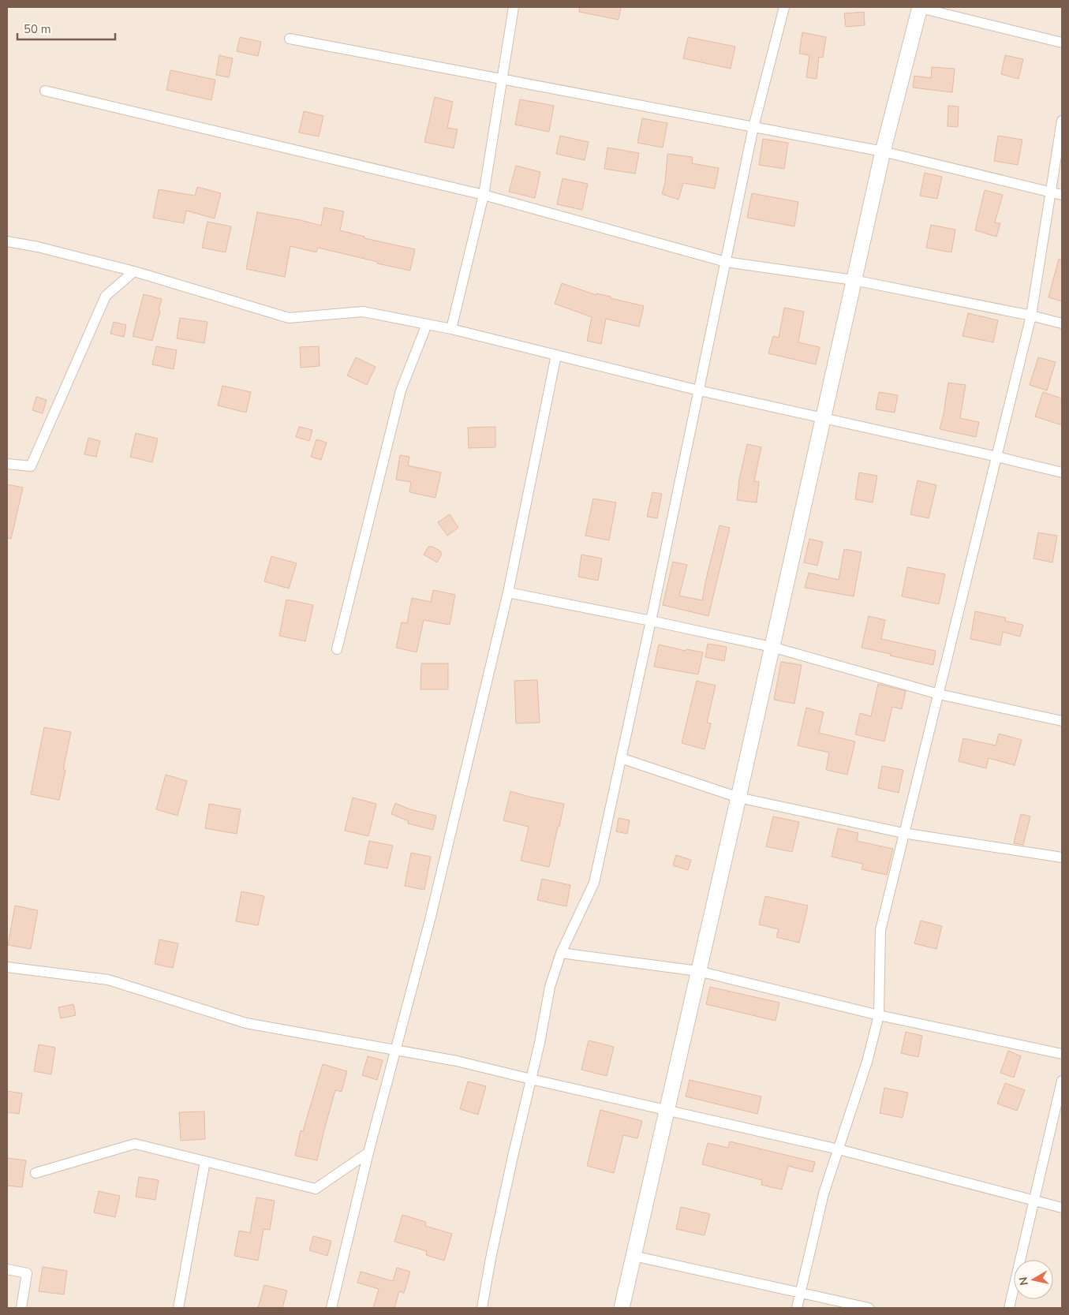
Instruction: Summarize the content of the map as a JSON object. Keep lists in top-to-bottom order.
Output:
{
  "scale_bar": "50 m",
  "north": "left"
}
